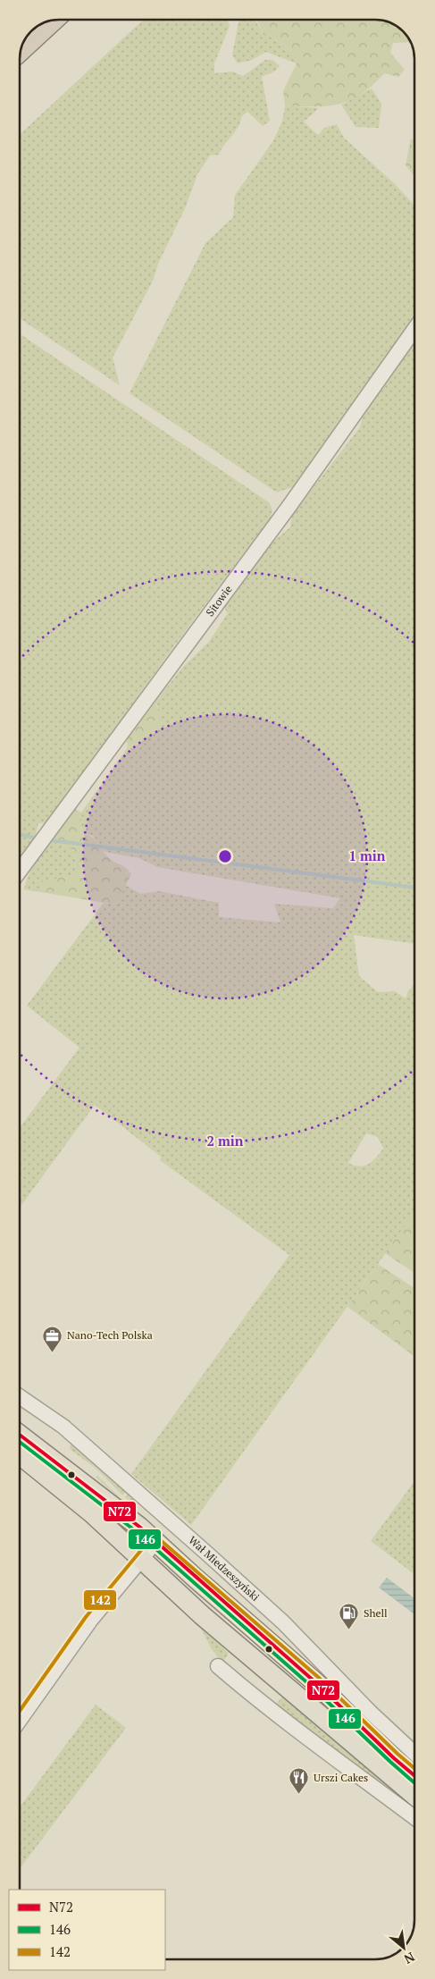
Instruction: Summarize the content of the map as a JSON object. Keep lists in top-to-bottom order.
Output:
{
  "streets": {
    "street": ["Sitowie", "Wał Miedzeszyński"]
  },
  "places": {
    "office": ["Nano-Tech Polska"],
    "fuel station": ["Shell"],
    "restaurant": ["Urszi Cakes"]
  },
  "lines": ["transit line N72", "transit line 146", "transit line 142"],
  "legend": ["N72", "146", "142"],
  "north": "bottom right",
  "rings": ["1 min", "2 min"]
}
